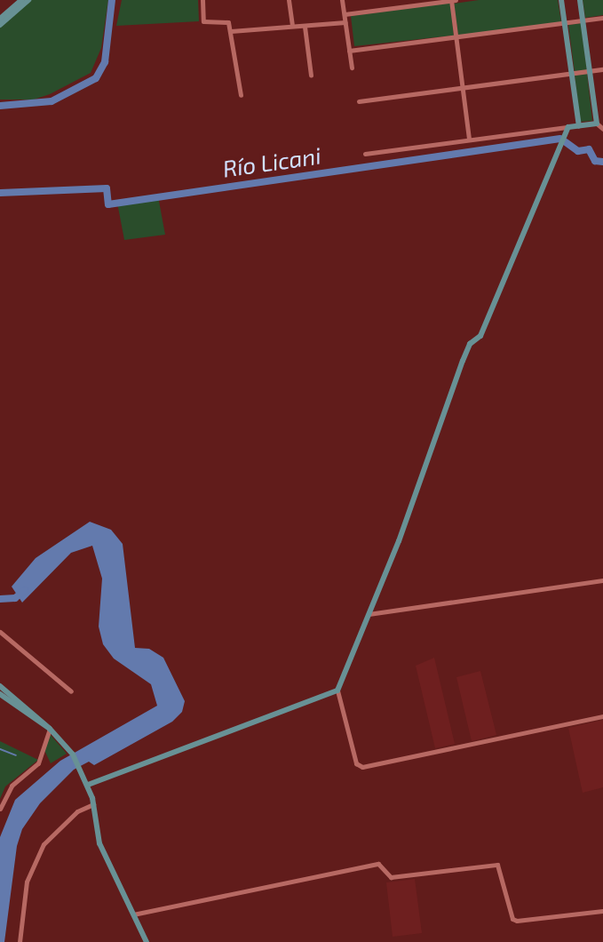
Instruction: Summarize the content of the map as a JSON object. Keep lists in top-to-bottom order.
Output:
{
  "water": ["Río Licani"]
}
